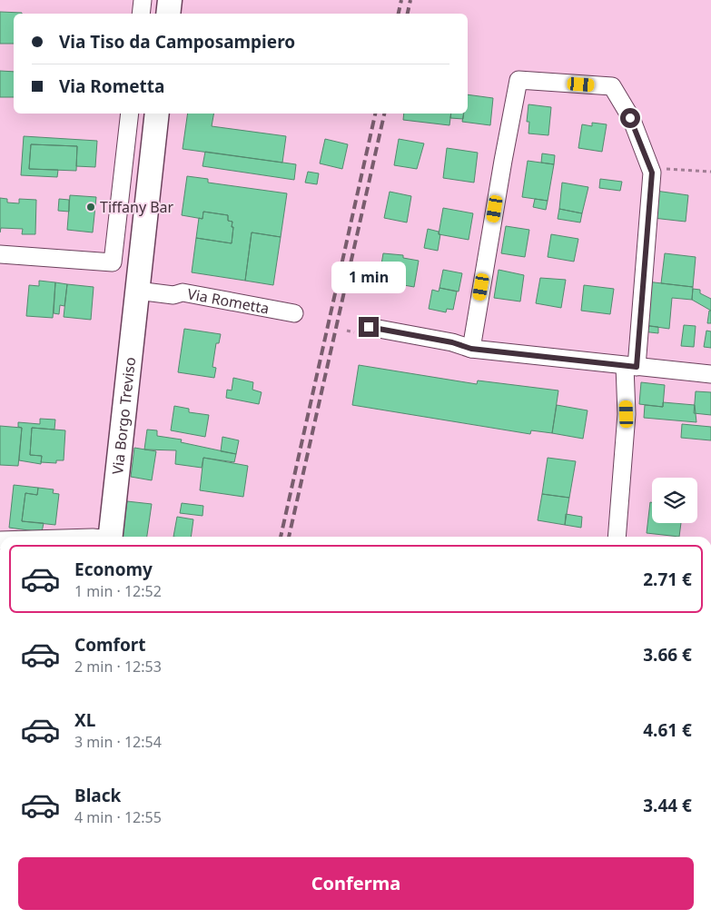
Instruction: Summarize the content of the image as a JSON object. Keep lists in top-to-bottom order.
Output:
{
  "streets": {
    "street": ["Via Rometta", "Via Borgo Treviso"]
  },
  "crossings": [
    ["Via Rometta", "Via Borgo Treviso"]
  ],
  "places": ["Tiffany Bar"],
  "page": {
    "banner": ["Via Tiso da Camposampiero", "Via Rometta"],
    "bubble": "1 min",
    "list": [
      {
        "name": "Economy",
        "note": "1 min · 12:52",
        "value": "2.71 €"
      },
      {
        "name": "Comfort",
        "note": "2 min · 12:53",
        "value": "3.66 €"
      },
      {
        "name": "XL",
        "note": "3 min · 12:54",
        "value": "4.61 €"
      },
      {
        "name": "Black",
        "note": "4 min · 12:55",
        "value": "3.44 €"
      }
    ],
    "buttons": "Conferma"
  }
}
